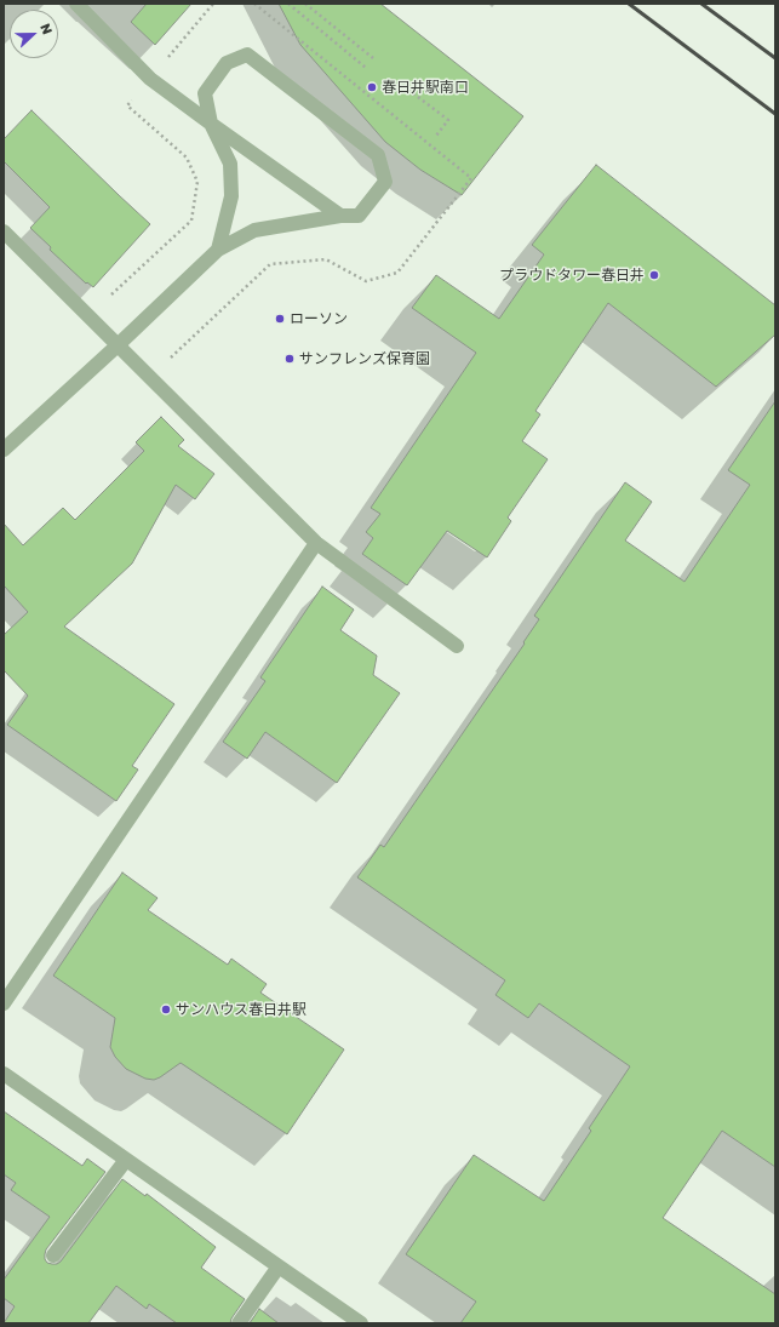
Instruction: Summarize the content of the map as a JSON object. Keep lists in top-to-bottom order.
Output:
{
  "places": [
    "春日井駅南口",
    "プラウドタワー春日井",
    "ローソン",
    "サンフレンズ保育園",
    "サンハウス春日井駅"
  ],
  "north": "right"
}
